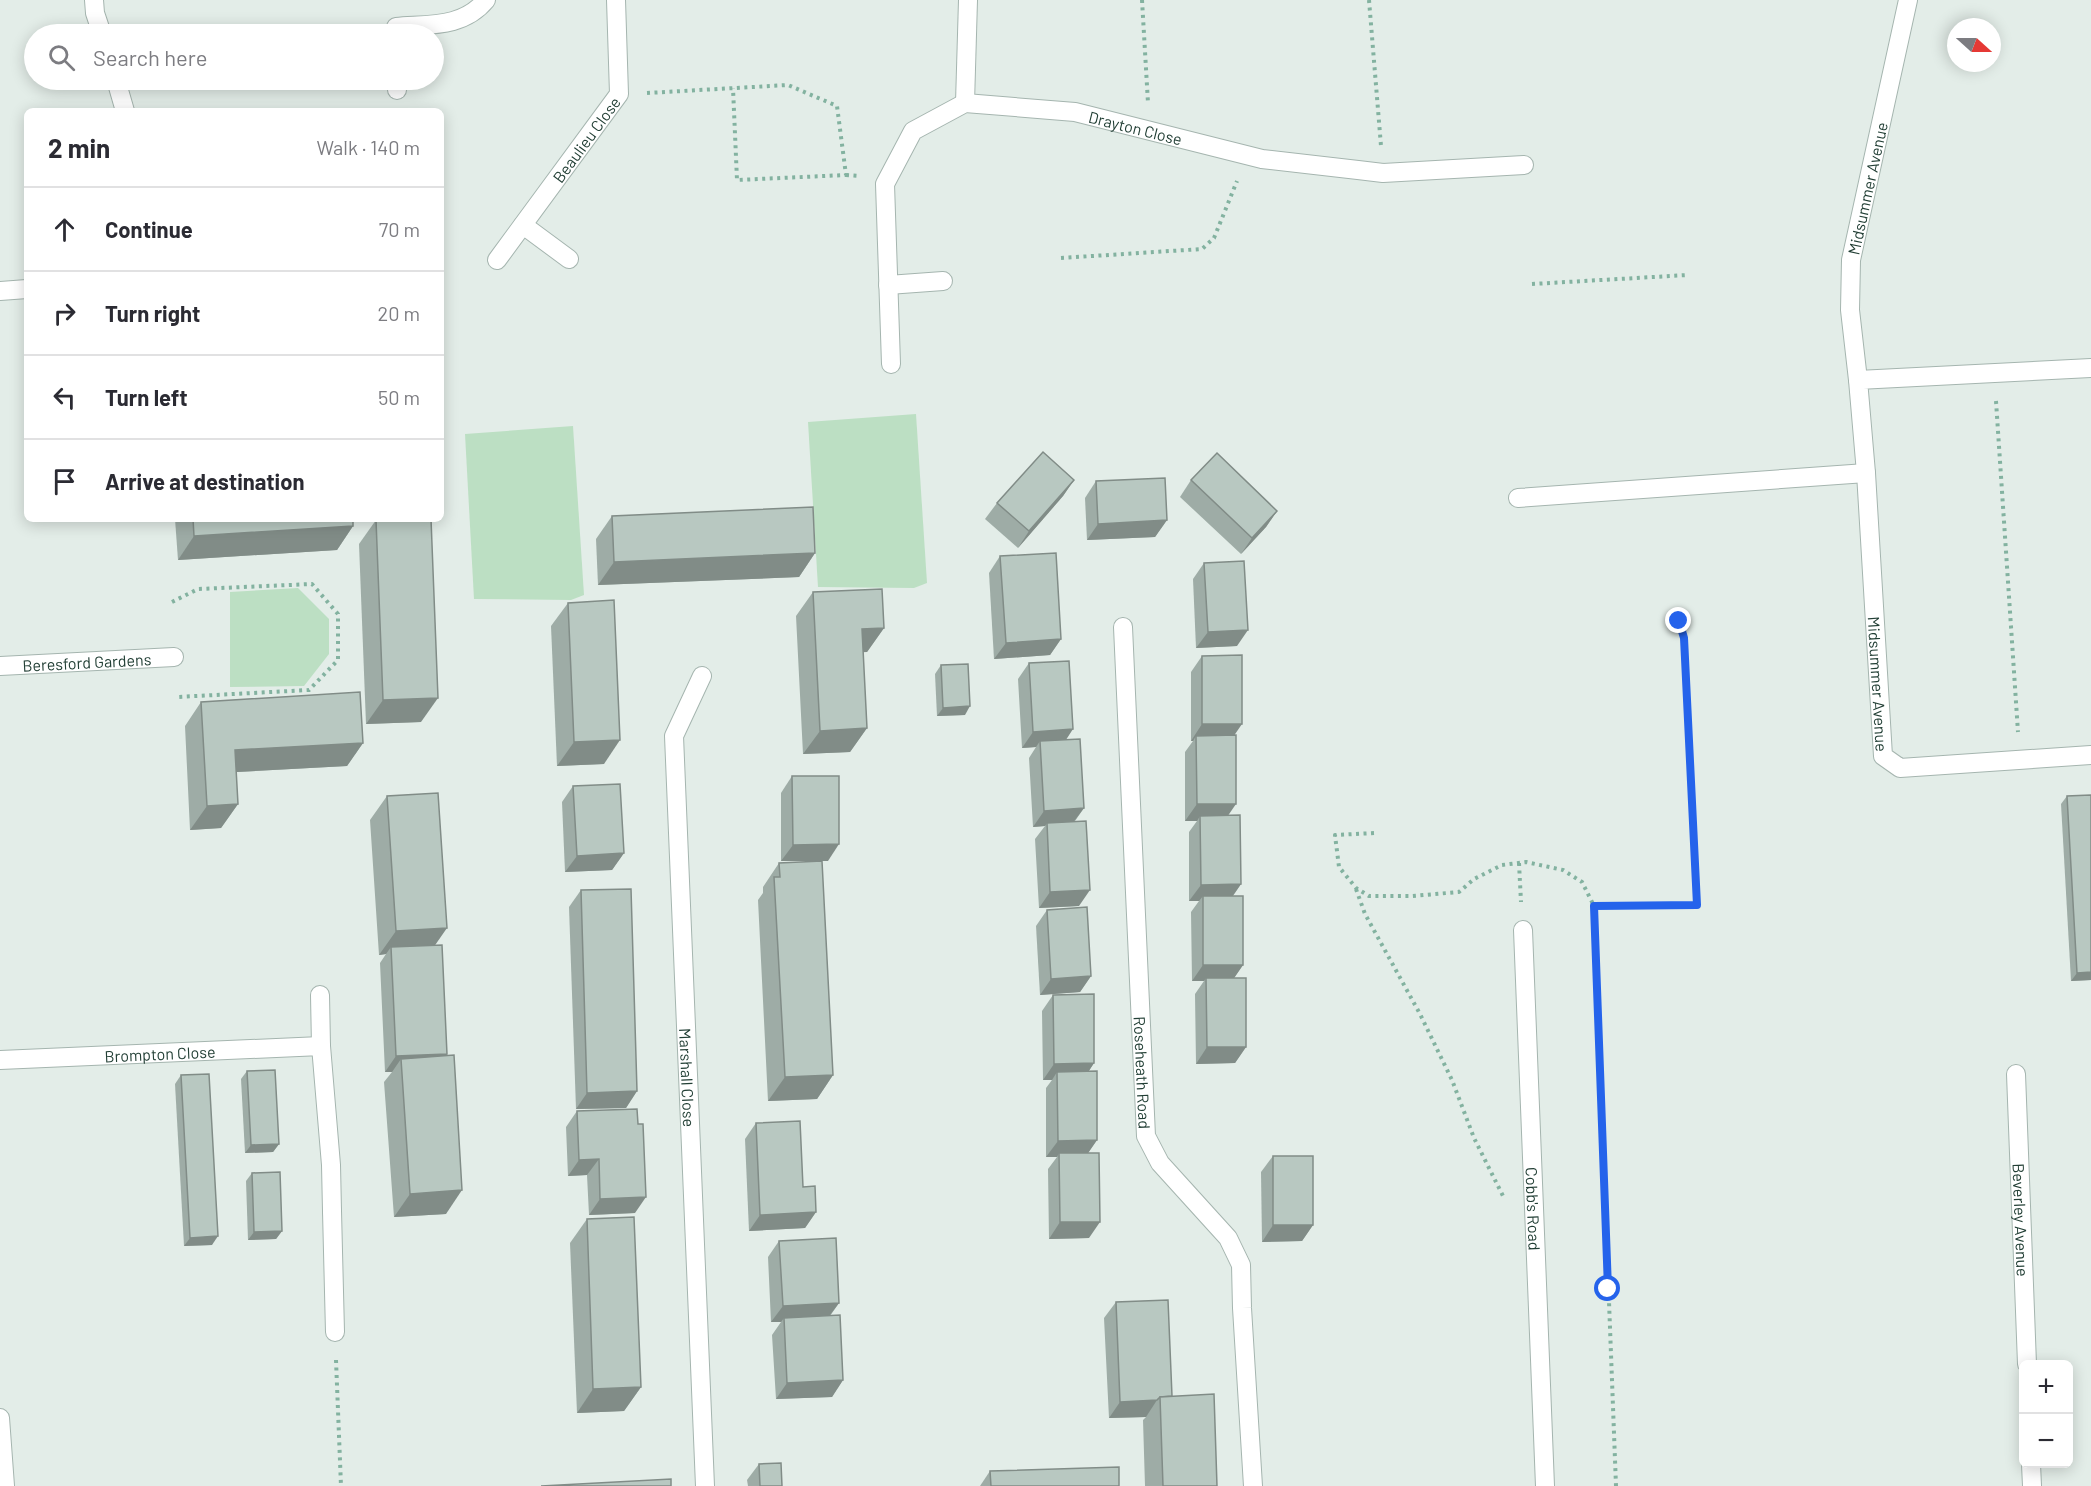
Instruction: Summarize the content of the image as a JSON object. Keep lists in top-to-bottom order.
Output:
{
  "streets": {
    "street": [
      "Drayton Close",
      "Beaulieu Close",
      "Midsummer Avenue",
      "Beresford Gardens",
      "Brompton Close",
      "Roseheath Road",
      "Marshall Close",
      "Cobb's Road",
      "Beverley Avenue"
    ]
  },
  "north": "right",
  "page": {
    "search": "Search here",
    "heading": ["2 min", "Walk · 140 m"],
    "list": [
      ["Continue", "70 m"],
      ["Turn right", "20 m"],
      ["Turn left", "50 m"],
      "Arrive at destination"
    ],
    "map_buttons": ["+", "−"]
  }
}
